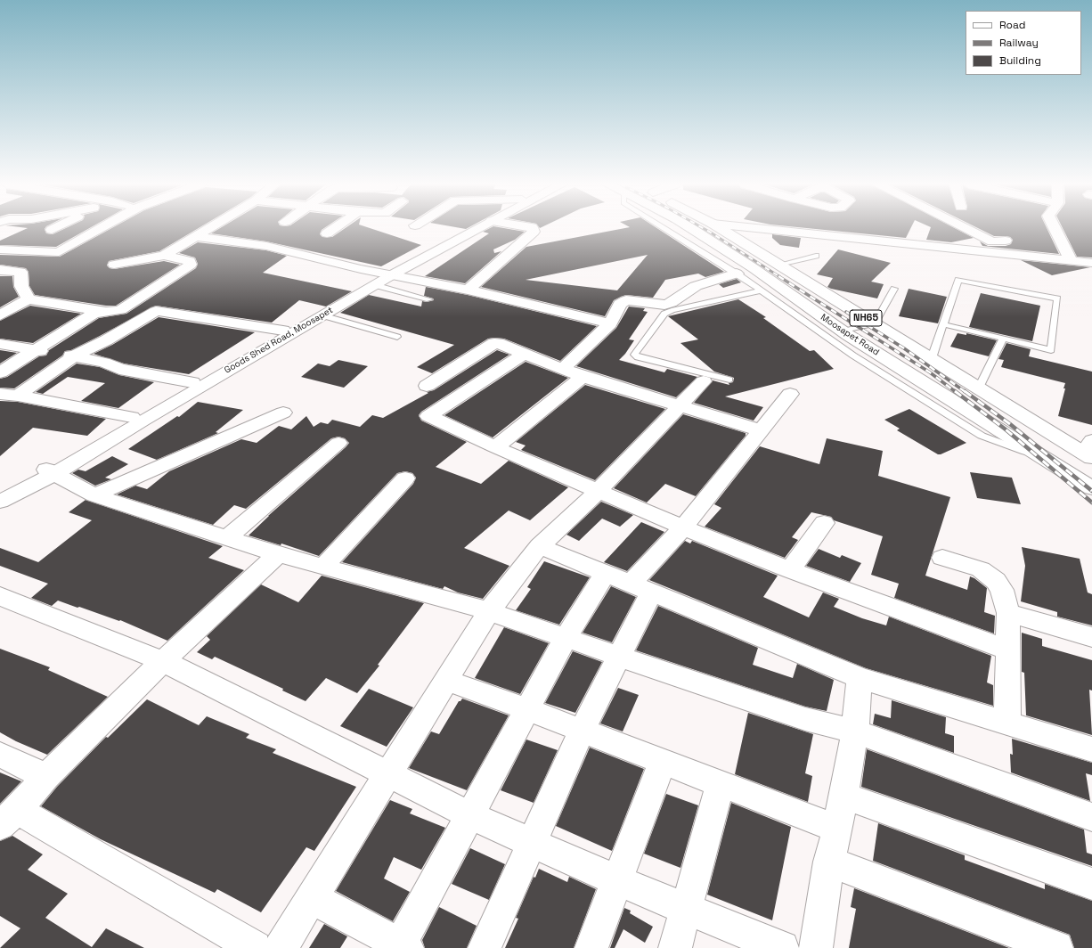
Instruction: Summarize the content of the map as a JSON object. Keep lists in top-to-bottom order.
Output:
{
  "streets": {
    "main road": ["NH65", "Moosapet Road", "Goods Shed Road, Moosapet"]
  },
  "legend": ["Road", "Railway", "Building"]
}
